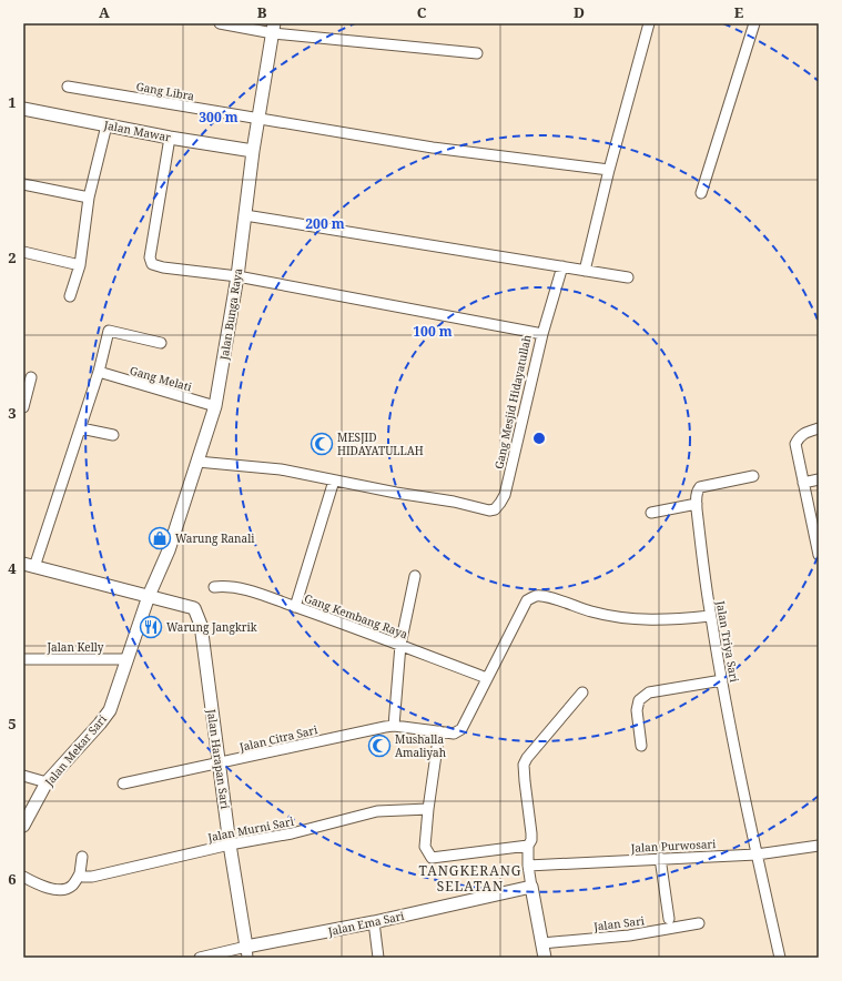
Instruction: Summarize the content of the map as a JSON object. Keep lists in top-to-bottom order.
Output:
{
  "streets": {
    "street": [
      "Gang Libra",
      "Jalan Mawar",
      "Jalan Bunga Raya",
      "Gang Melati",
      "Gang Mesjid Hidayatullah",
      "Gang Kembang Raya",
      "Jalan Triya Sari",
      "Jalan Kelly",
      "Jalan Citra Sari",
      "Jalan Mekar Sari",
      "Jalan Harapan Sari",
      "Jalan Murni Sari",
      "Jalan Purwosari",
      "Jalan Ema Sari",
      "Jalan Sari"
    ]
  },
  "crossings": [
    ["Gang Libra", "Jalan Bunga Raya"],
    ["Jalan Mawar", "Jalan Bunga Raya"],
    ["Jalan Mawar", "Gang Mesjid Hidayatullah"],
    ["Jalan Bunga Raya", "Gang Melati"],
    ["Jalan Bunga Raya", "Gang Mesjid Hidayatullah"],
    ["Jalan Bunga Raya", "Jalan Mekar Sari"],
    ["Jalan Bunga Raya", "Jalan Harapan Sari"],
    ["Gang Kembang Raya", "Jalan Citra Sari"],
    ["Jalan Triya Sari", "Jalan Purwosari"],
    ["Jalan Kelly", "Jalan Mekar Sari"],
    ["Jalan Citra Sari", "Jalan Harapan Sari"],
    ["Jalan Mekar Sari", "Jalan Harapan Sari"],
    ["Jalan Harapan Sari", "Jalan Murni Sari"],
    ["Jalan Harapan Sari", "Jalan Ema Sari"]
  ],
  "districts": ["TANGKERANG SELATAN"],
  "places": {
    "mosque": ["MESJID HIDAYATULLAH", "Mushalla Amaliyah"],
    "shop": ["Warung Ranali"],
    "restaurant": ["Warung Jangkrik"]
  },
  "grid": {
    "columns": [
      "A",
      "B",
      "C",
      "D",
      "E"
    ],
    "rows": [
      "1",
      "2",
      "3",
      "4",
      "5",
      "6"
    ]
  },
  "rings": ["300 m", "200 m", "100 m"]
}
